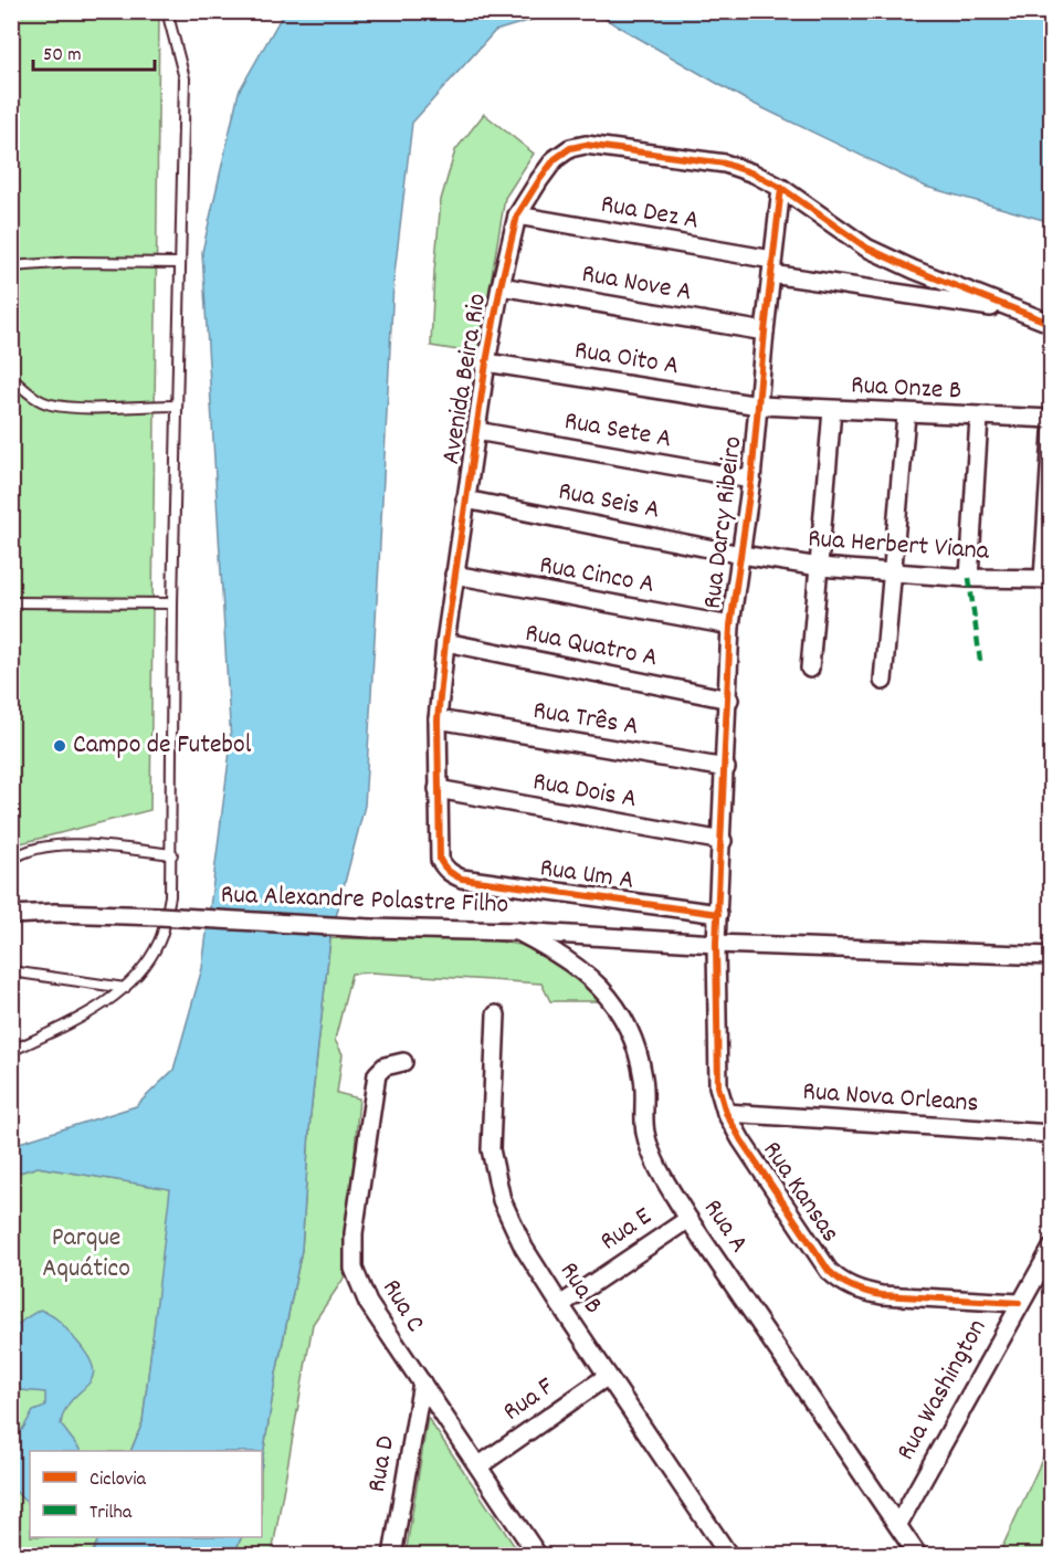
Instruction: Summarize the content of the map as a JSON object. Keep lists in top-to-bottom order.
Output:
{
  "streets": {
    "street": [
      "Rua Dez A",
      "Rua Nove A",
      "Rua Oito A",
      "Avenida Beira Rio",
      "Rua Onze B",
      "Rua Sete A",
      "Rua Seis A",
      "Rua Darcy Ribeiro",
      "Rua Herbert Viana",
      "Rua Cinco A",
      "Rua Quatro A",
      "Rua Três A",
      "Rua Dois A",
      "Rua Um A",
      "Rua Alexandre Polastre Filho",
      "Rua Nova Orleans",
      "Rua Kansas",
      "Rua A",
      "Rua E",
      "Rua B",
      "Rua C",
      "Rua Washington",
      "Rua F",
      "Rua D"
    ]
  },
  "crossings": [
    ["Rua Dez A", "Avenida Beira Rio"],
    ["Rua Dez A", "Rua Darcy Ribeiro"],
    ["Rua Nove A", "Avenida Beira Rio"],
    ["Rua Nove A", "Rua Darcy Ribeiro"],
    ["Rua Oito A", "Avenida Beira Rio"],
    ["Rua Oito A", "Rua Onze B"],
    ["Rua Oito A", "Rua Darcy Ribeiro"],
    ["Avenida Beira Rio", "Rua Sete A"],
    ["Avenida Beira Rio", "Rua Seis A"],
    ["Avenida Beira Rio", "Rua Darcy Ribeiro"],
    ["Avenida Beira Rio", "Rua Cinco A"],
    ["Avenida Beira Rio", "Rua Quatro A"],
    ["Avenida Beira Rio", "Rua Três A"],
    ["Avenida Beira Rio", "Rua Dois A"],
    ["Avenida Beira Rio", "Rua Um A"],
    ["Rua Onze B", "Rua Darcy Ribeiro"],
    ["Rua Sete A", "Rua Darcy Ribeiro"],
    ["Rua Seis A", "Rua Darcy Ribeiro"],
    ["Rua Seis A", "Rua Herbert Viana"],
    ["Rua Darcy Ribeiro", "Rua Herbert Viana"],
    ["Rua Darcy Ribeiro", "Rua Cinco A"],
    ["Rua Darcy Ribeiro", "Rua Quatro A"],
    ["Rua Darcy Ribeiro", "Rua Três A"],
    ["Rua Darcy Ribeiro", "Rua Dois A"],
    ["Rua Darcy Ribeiro", "Rua Um A"],
    ["Rua Darcy Ribeiro", "Rua Alexandre Polastre Filho"],
    ["Rua Darcy Ribeiro", "Rua Kansas"],
    ["Rua Alexandre Polastre Filho", "Rua Kansas"],
    ["Rua Alexandre Polastre Filho", "Rua A"],
    ["Rua Nova Orleans", "Rua Kansas"],
    ["Rua Kansas", "Rua Washington"],
    ["Rua A", "Rua E"],
    ["Rua A", "Rua Washington"],
    ["Rua E", "Rua B"],
    ["Rua B", "Rua F"],
    ["Rua C", "Rua F"],
    ["Rua C", "Rua D"]
  ],
  "parks": ["Parque Aquático"],
  "places": ["Campo de Futebol"],
  "legend": ["Ciclovia", "Trilha"],
  "scale_bar": "50 m"
}
